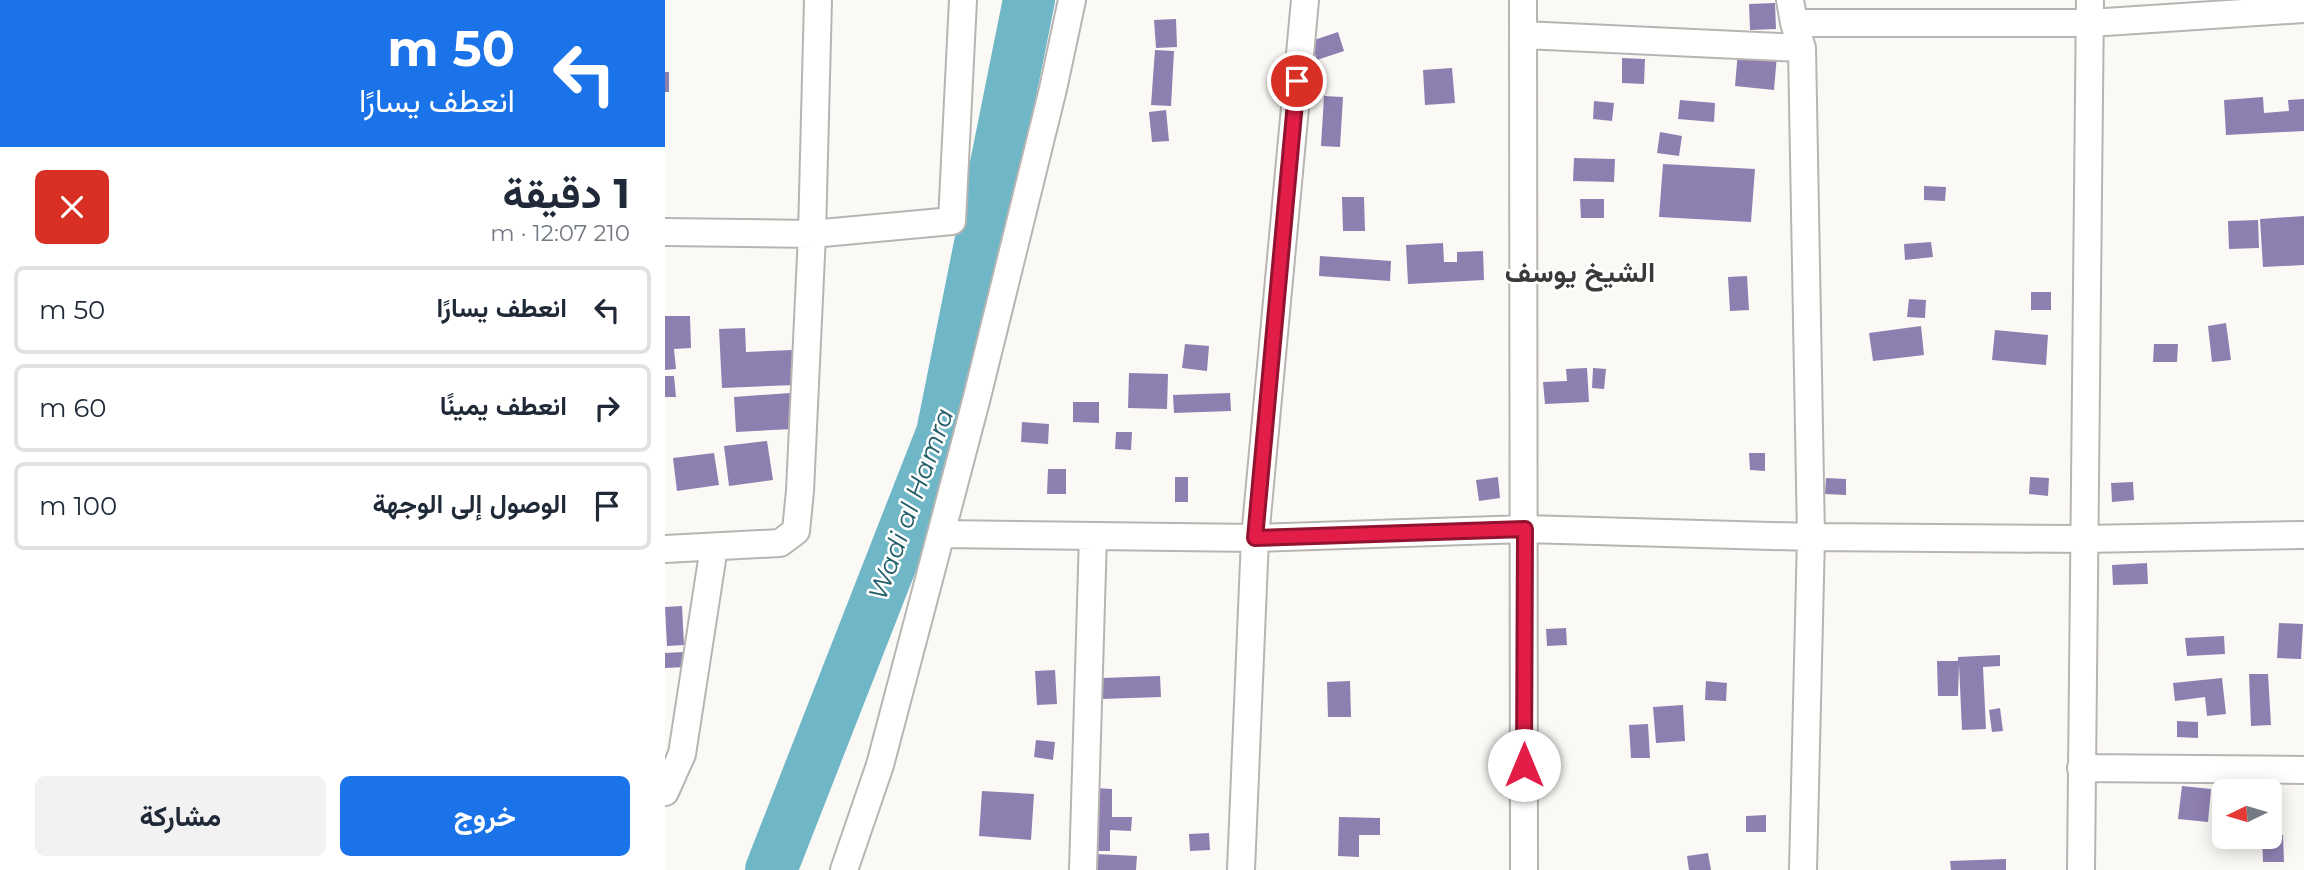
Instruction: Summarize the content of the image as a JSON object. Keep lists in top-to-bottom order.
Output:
{
  "districts": ["الشيخ يوسف"],
  "water": ["Wadi al Hamra"],
  "north": "left",
  "page": {
    "turn": ["50 m", "انعطف يسارًا"],
    "heading": ["1 دقيقة", "210 m · 12:07"],
    "list": [
      {
        "name": "انعطف يسارًا",
        "value": "50 m"
      },
      {
        "name": "انعطف يمينًا",
        "value": "60 m"
      },
      {
        "name": "الوصول إلى الوجهة",
        "value": "100 m"
      }
    ],
    "buttons": ["خروج", "مشاركة"]
  }
}
